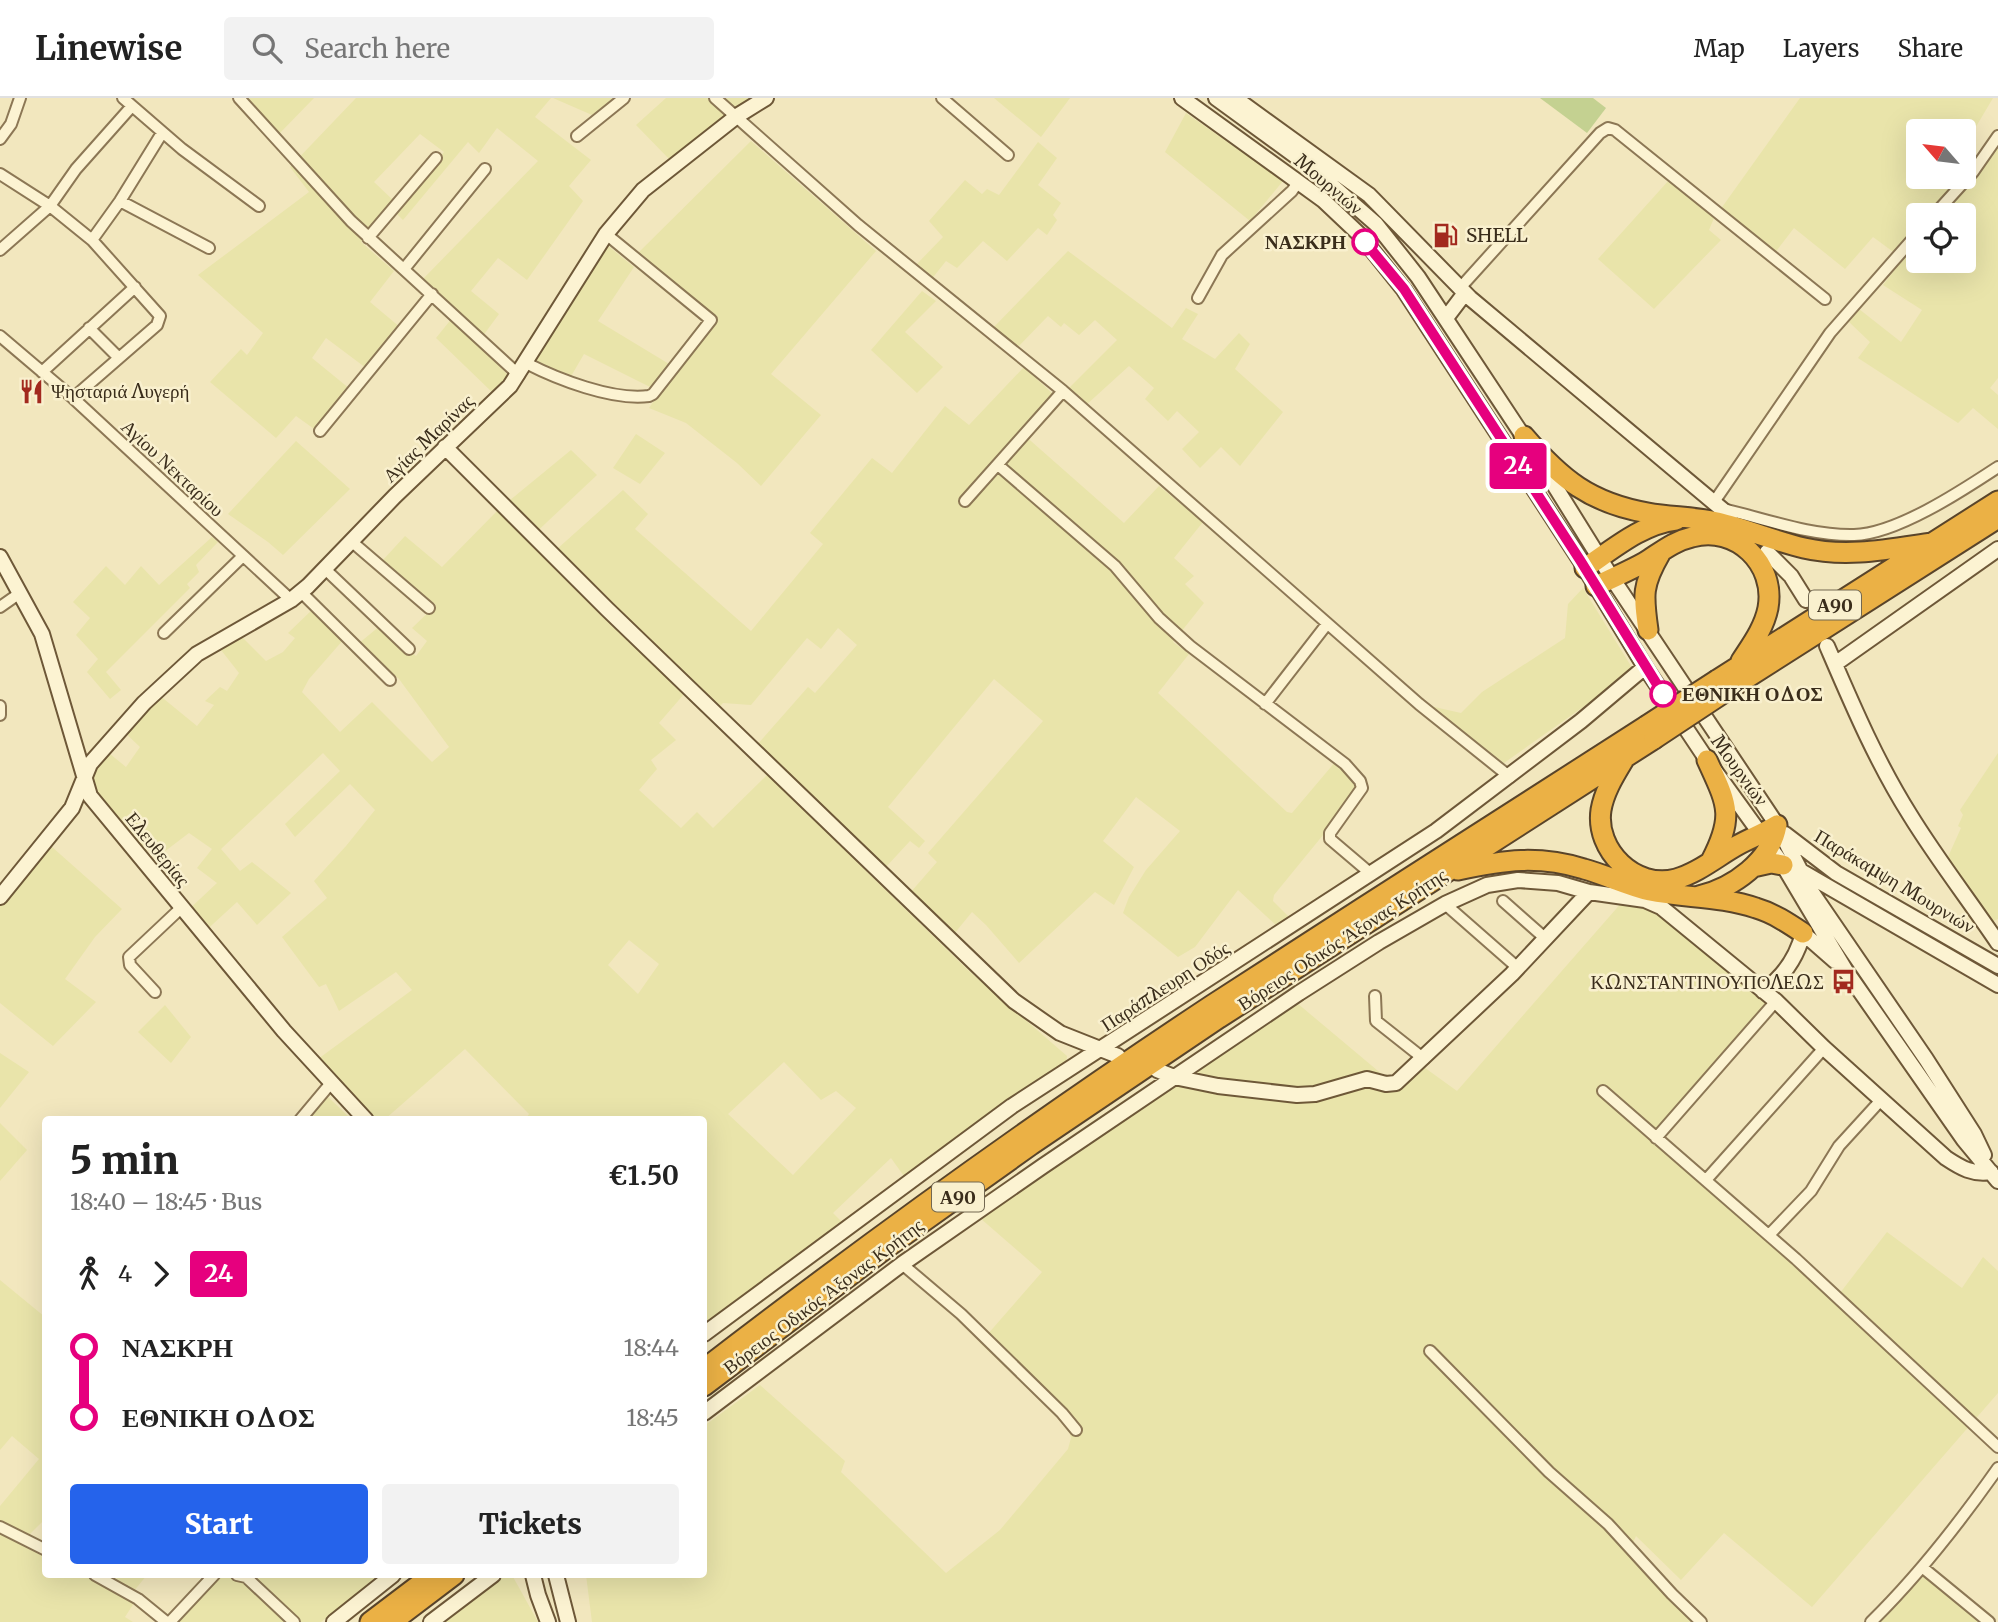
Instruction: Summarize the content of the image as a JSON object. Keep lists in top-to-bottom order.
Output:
{
  "streets": {
    "highway": ["Α90", "Βόρειος Οδικός Άξονας Κρήτης"],
    "street": [
      "Μουρνιών",
      "Αγίας Μαρίνας",
      "Αγίου Νεκταρίου",
      "Ελευθερίας",
      "Παράκαμψη Μουρνιών",
      "Παράπλευρη Οδός"
    ]
  },
  "crossings": [
    ["Μουρνιών", "Παράκαμψη Μουρνιών"],
    ["Μουρνιών", "Παράπλευρη Οδός"],
    ["Αγίας Μαρίνας", "Αγίου Νεκταρίου"],
    ["Αγίας Μαρίνας", "Ελευθερίας"]
  ],
  "places": {
    "fuel station": ["SHELL"],
    "other": ["ΝΑΣΚΡΗ", "ΕΘΝΙΚΗ ΟΔΟΣ"],
    "restaurant": ["Ψησταριά Λυγερή"],
    "bus stop": ["ΚΩΝΣΤΑΝΤΙΝΟΥΠΟΛΕΩΣ"]
  },
  "lines": ["bus line 24"],
  "north": "top left",
  "page": {
    "header": "Linewise",
    "search": "Search here",
    "nav": ["Map", "Layers", "Share"],
    "on_map": "24",
    "heading": ["5 min", "18:40 – 18:45 · Bus", "€1.50"],
    "legs": ["4", "24"],
    "list": [
      {
        "name": "ΝΑΣΚΡΗ",
        "value": "18:44"
      },
      {
        "name": "ΕΘΝΙΚΗ ΟΔΟΣ",
        "value": "18:45"
      }
    ],
    "buttons": ["Start", "Tickets"]
  }
}
